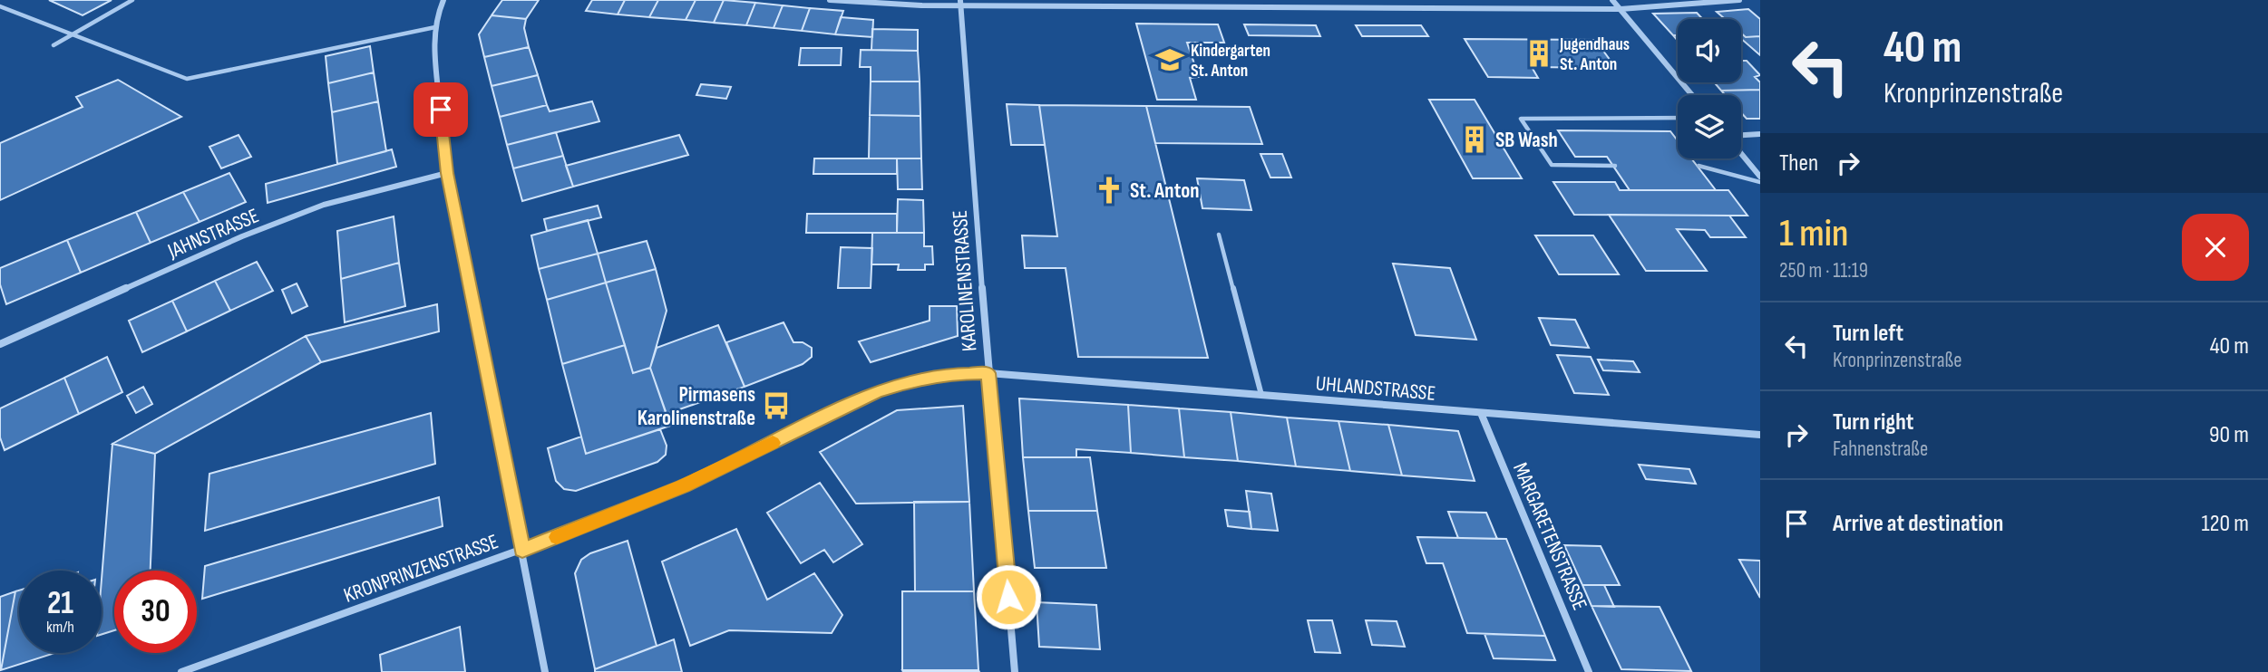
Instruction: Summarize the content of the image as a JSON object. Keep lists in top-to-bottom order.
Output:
{
  "streets": {
    "street": [
      "JAHNSTRASSE",
      "KAROLINENSTRASSE",
      "UHLANDSTRASSE",
      "MARGARETENSTRASSE",
      "KRONPRINZENSTRASSE"
    ]
  },
  "crossings": [
    ["KAROLINENSTRASSE", "UHLANDSTRASSE"],
    ["KAROLINENSTRASSE", "KRONPRINZENSTRASSE"],
    ["UHLANDSTRASSE", "MARGARETENSTRASSE"],
    ["UHLANDSTRASSE", "KRONPRINZENSTRASSE"]
  ],
  "places": {
    "building": ["Jugendhaus St. Anton", "SB Wash"],
    "school or university": ["Kindergarten St. Anton"],
    "church": ["St. Anton"],
    "bus stop": ["Pirmasens Karolinenstraße"]
  },
  "page": {
    "turn": ["40 m", "Kronprinzenstraße"],
    "then": "Then",
    "heading": ["1 min", "250 m · 11:19"],
    "list": [
      {
        "name": "Turn left",
        "note": "Kronprinzenstraße",
        "value": "40 m"
      },
      {
        "name": "Turn right",
        "note": "Fahnenstraße",
        "value": "90 m"
      },
      {
        "name": "Arrive at destination",
        "value": "120 m"
      }
    ],
    "speed": "21 km/h",
    "limit": "30"
  }
}
